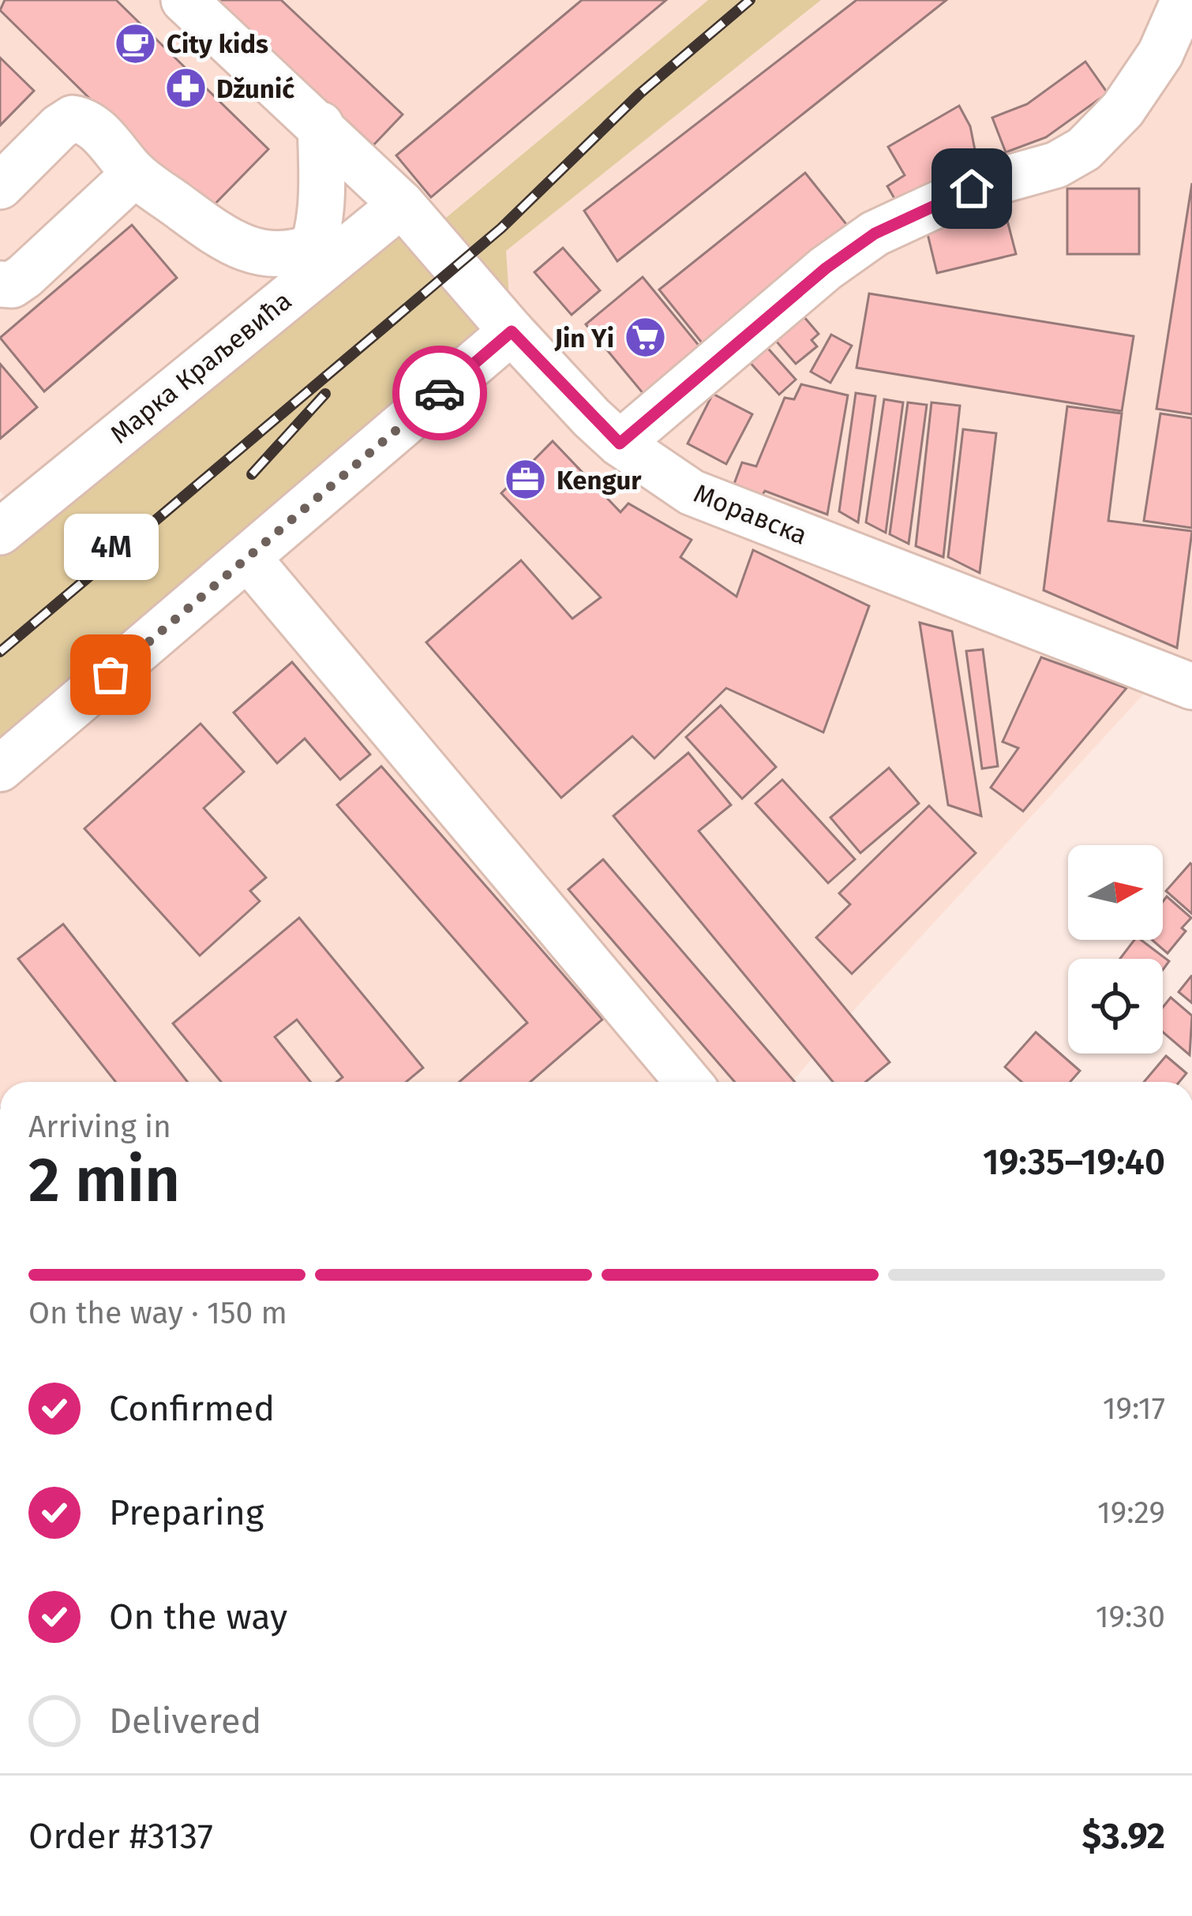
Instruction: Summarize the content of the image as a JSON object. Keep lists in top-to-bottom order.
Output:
{
  "streets": {
    "street": ["Марка Краљевића", "Моравска"]
  },
  "crossings": [
    ["Марка Краљевића", "Моравска"]
  ],
  "places": {
    "cafe": ["City kids"],
    "pharmacy": ["Džunić"],
    "supermarket": ["Jin Yi"],
    "office": ["Kengur"],
    "other": ["4M"]
  },
  "north": "right",
  "page": {
    "bubble": "4M",
    "heading": ["2 min", "Arriving in", "19:35–19:40"],
    "panel": ["Order #3137", "$3.92"],
    "bar": "On the way · 150 m",
    "list": [
      ["Confirmed", "19:17"],
      ["Preparing", "19:29"],
      ["On the way", "19:30"],
      "Delivered"
    ]
  }
}
